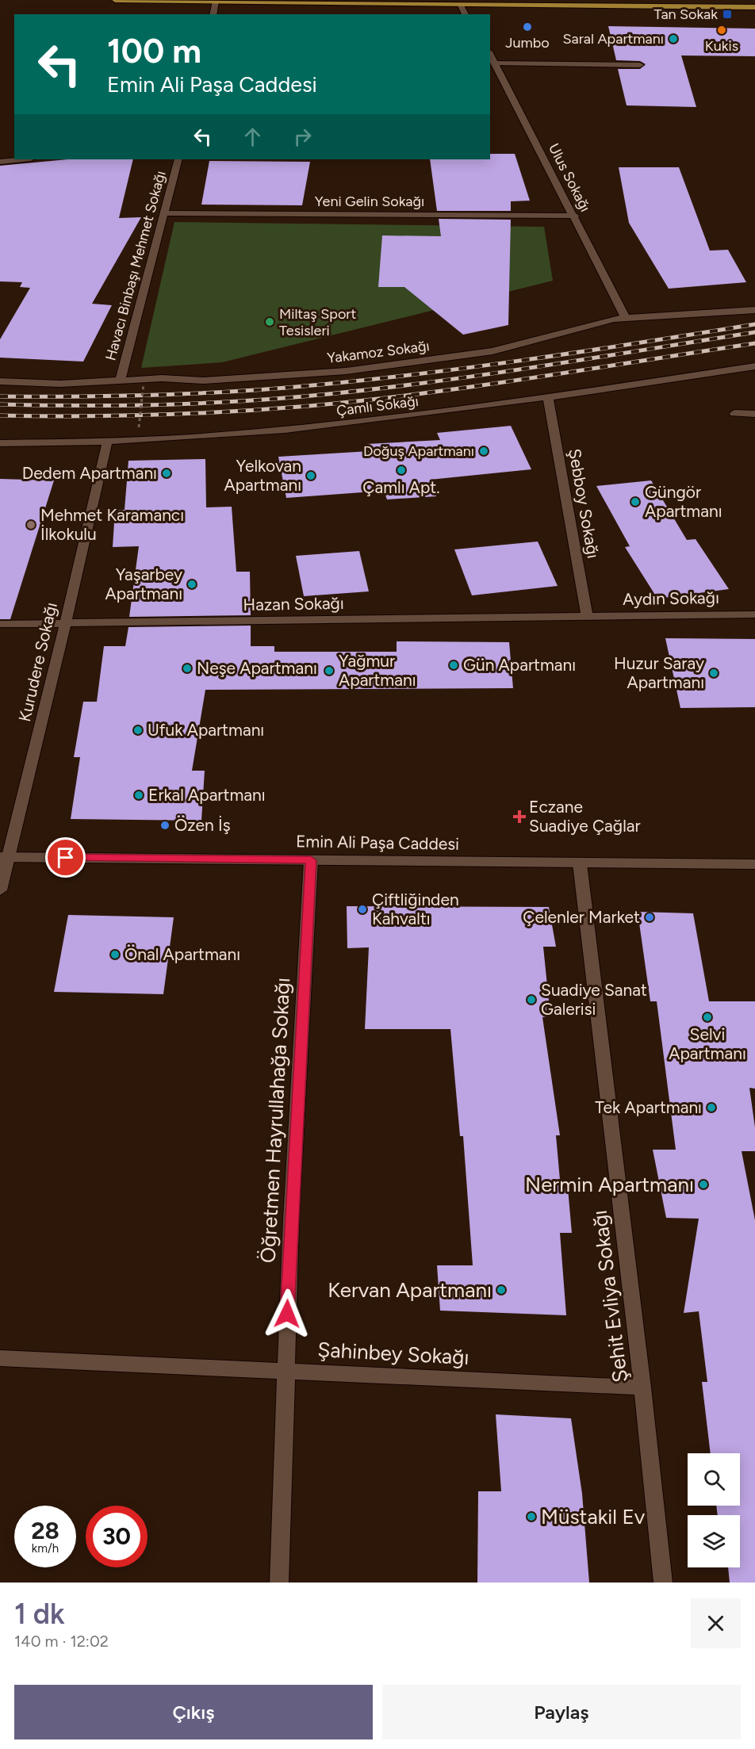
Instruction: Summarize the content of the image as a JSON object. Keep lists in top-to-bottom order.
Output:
{
  "streets": {
    "street": [
      "Ulus Sokağı",
      "Yeni Gelin Sokağı",
      "Havacı Binbaşı Mehmet Sokağı",
      "Yakamoz Sokağı",
      "Çamlı Sokağı",
      "Şebboy Sokağı",
      "Aydın Sokağı",
      "Hazan Sokağı",
      "Kurudere Sokağı",
      "Emin Ali Paşa Caddesi",
      "Öğretmen Hayrullahağa Sokağı",
      "Şehit Evliya Sokağı",
      "Şahinbey Sokağı"
    ]
  },
  "crossings": [
    ["Ulus Sokağı", "Yeni Gelin Sokağı"],
    ["Ulus Sokağı", "Yakamoz Sokağı"],
    ["Yeni Gelin Sokağı", "Havacı Binbaşı Mehmet Sokağı"],
    ["Havacı Binbaşı Mehmet Sokağı", "Yakamoz Sokağı"],
    ["Çamlı Sokağı", "Şebboy Sokağı"],
    ["Çamlı Sokağı", "Kurudere Sokağı"],
    ["Şebboy Sokağı", "Aydın Sokağı"],
    ["Şebboy Sokağı", "Hazan Sokağı"],
    ["Aydın Sokağı", "Hazan Sokağı"],
    ["Hazan Sokağı", "Kurudere Sokağı"],
    ["Kurudere Sokağı", "Emin Ali Paşa Caddesi"],
    ["Emin Ali Paşa Caddesi", "Öğretmen Hayrullahağa Sokağı"],
    ["Emin Ali Paşa Caddesi", "Şehit Evliya Sokağı"],
    ["Öğretmen Hayrullahağa Sokağı", "Şahinbey Sokağı"],
    ["Şehit Evliya Sokağı", "Şahinbey Sokağı"]
  ],
  "places": {
    "transit": ["Tan Sokak"],
    "other": [
      "Jumbo",
      "Kukis",
      "Saral Apartmanı",
      "Miltaş Sport Tesisleri",
      "Doğuş Apartmanı",
      "Çamlı Apt.",
      "Dedem Apartmanı",
      "Yelkovan Apartmanı",
      "Güngör Apartmanı",
      "Mehmet Karamancı İlkokulu",
      "Yaşarbey Apartmanı",
      "Gün Apartmanı",
      "Neşe Apartmanı",
      "Yağmur Apartmanı",
      "Huzur Saray Apartmanı",
      "Ufuk Apartmanı",
      "Erkal Apartmanı",
      "Özen İş",
      "Çiftliğinden Kahvaltı",
      "Çelenler Market",
      "Önal Apartmanı",
      "Suadiye Sanat Galerisi",
      "Selvi Apartmanı",
      "Tek Apartmanı",
      "Nermin Apartmanı",
      "Kervan Apartmanı",
      "Müstakil Ev"
    ],
    "health": ["Eczane Suadiye Çağlar"]
  },
  "page": {
    "turn": ["100 m", "Emin Ali Paşa Caddesi"],
    "speed": "28 km/h",
    "limit": "30",
    "heading": ["1 dk", "140 m · 12:02"],
    "buttons": ["Çıkış", "Paylaş"]
  }
}
